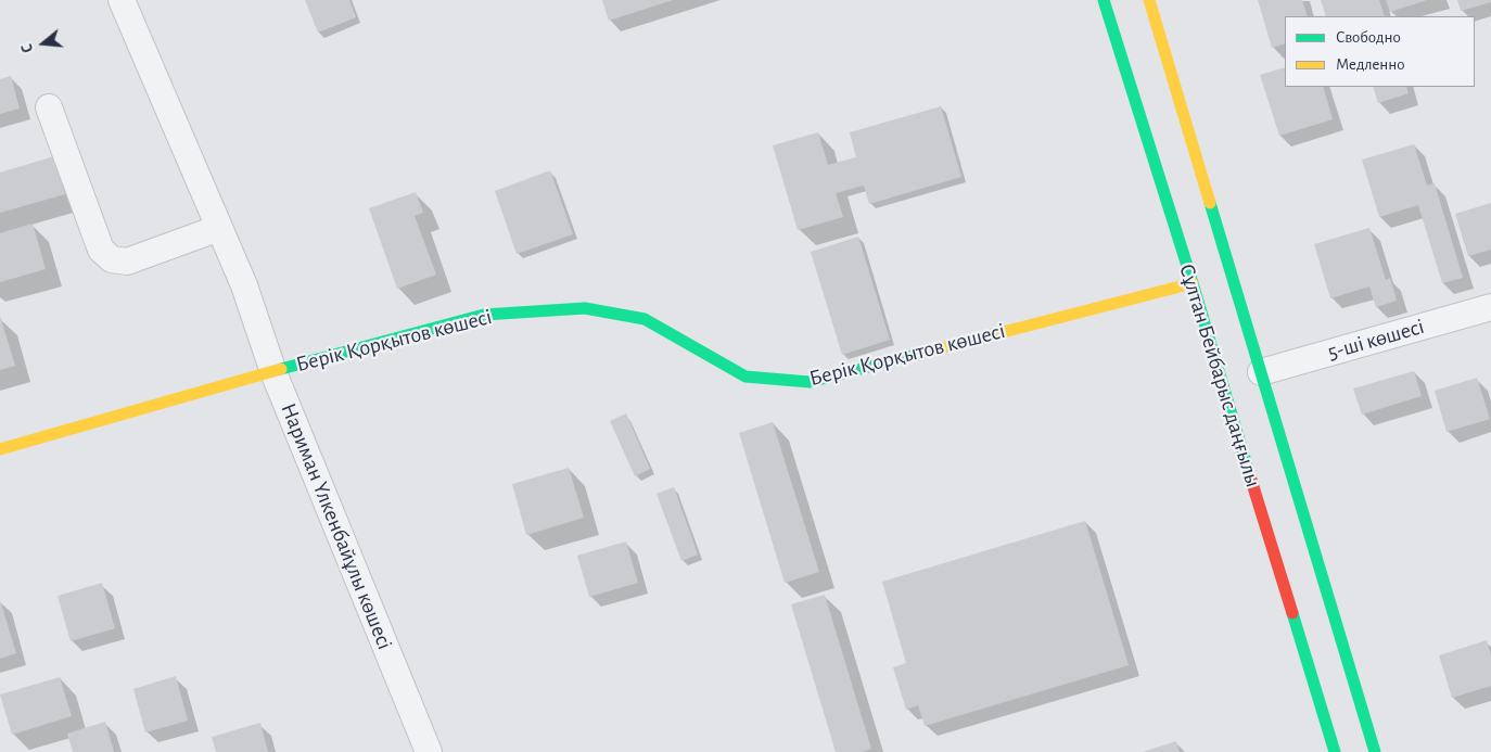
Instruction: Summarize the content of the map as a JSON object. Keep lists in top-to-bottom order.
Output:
{
  "streets": {
    "main road": ["Берік Қорқытов көшесі", "Сұлтан Бейбарыс даңғылы"],
    "street": ["5-ші көшесі", "Нариман Үлкенбайұлы көшесі"]
  },
  "crossings": [
    ["5-ші көшесі", "Сұлтан Бейбарыс даңғылы"],
    ["Берік Қорқытов көшесі", "Сұлтан Бейбарыс даңғылы"],
    ["Берік Қорқытов көшесі", "Нариман Үлкенбайұлы көшесі"]
  ],
  "legend": ["Свободно", "Медленно"],
  "north": "left"
}
